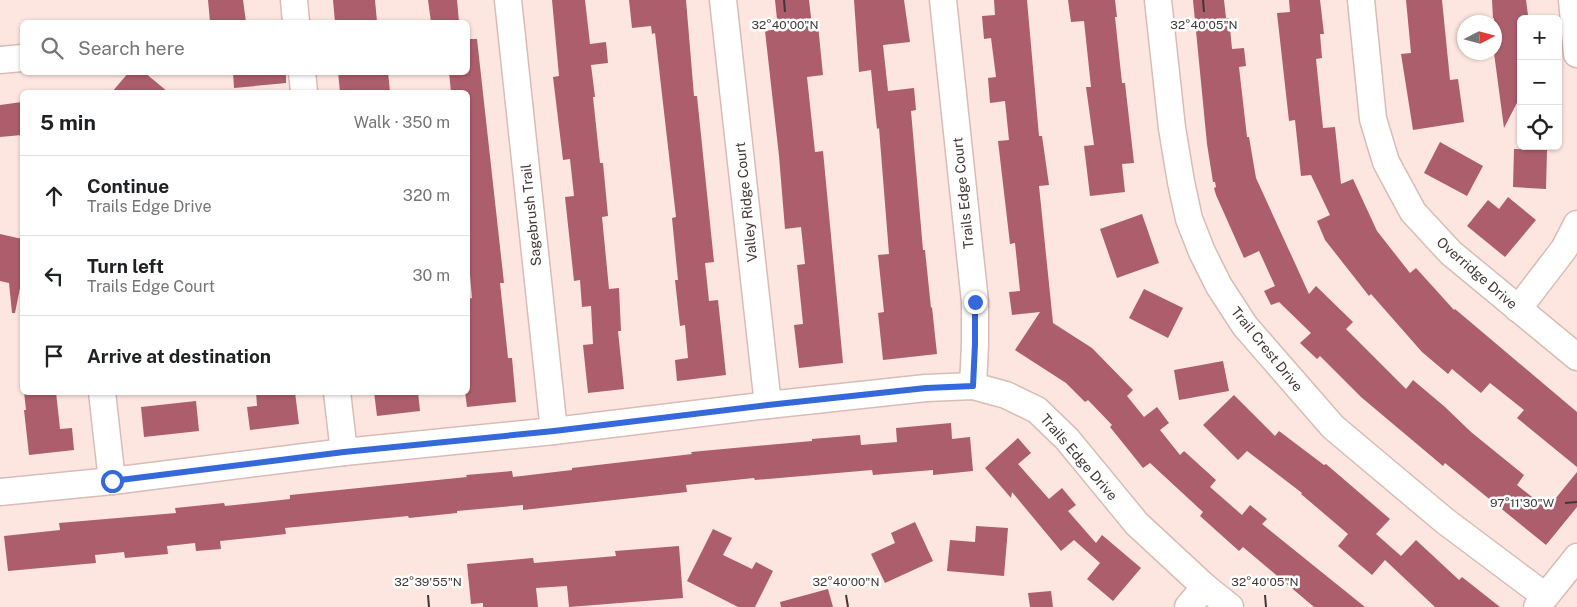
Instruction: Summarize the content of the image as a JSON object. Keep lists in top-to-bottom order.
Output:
{
  "streets": {
    "street": [
      "Trails Edge Court",
      "Valley Ridge Court",
      "Sagebrush Trail",
      "Overridge Drive",
      "Trail Crest Drive",
      "Trails Edge Drive"
    ]
  },
  "crossings": [
    ["Trails Edge Court", "Trails Edge Drive"],
    ["Valley Ridge Court", "Trails Edge Drive"],
    ["Sagebrush Trail", "Trails Edge Drive"]
  ],
  "north": "right",
  "page": {
    "map_buttons": ["+", "−"],
    "search": "Search here",
    "heading": ["5 min", "Walk · 350 m"],
    "list": [
      ["Continue", "Trails Edge Drive", "320 m"],
      ["Turn left", "Trails Edge Court", "30 m"],
      "Arrive at destination"
    ]
  },
  "coordinates": [
    "32°40'00\"N",
    "32°40'05\"N",
    "97°11'30\"W",
    "32°39'55\"N"
  ]
}
